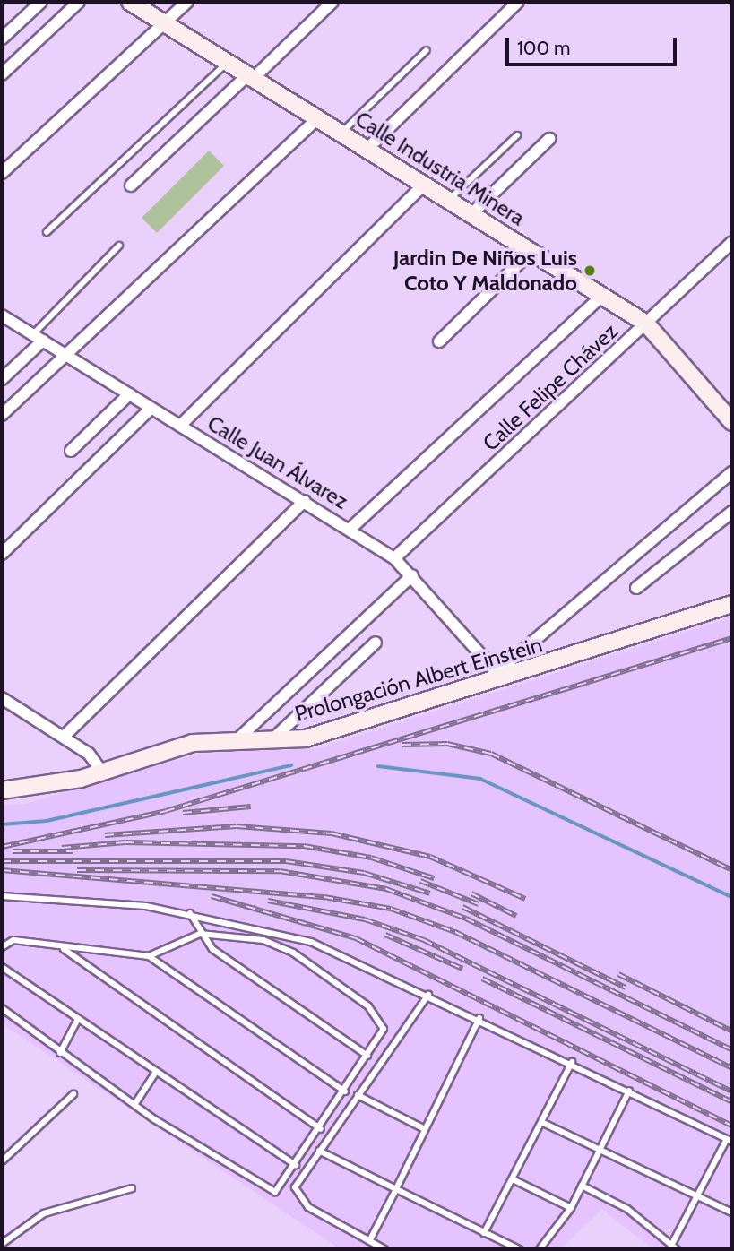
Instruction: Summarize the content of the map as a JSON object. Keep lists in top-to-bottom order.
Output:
{
  "streets": {
    "main road": ["Calle Industria Minera", "Prolongación Albert Einstein"],
    "street": ["Calle Felipe Chávez", "Calle Juan Álvarez"]
  },
  "crossings": [
    ["Calle Industria Minera", "Calle Felipe Chávez"],
    ["Calle Felipe Chávez", "Calle Juan Álvarez"],
    ["Calle Juan Álvarez", "Prolongación Albert Einstein"]
  ],
  "places": ["Jardin De Niños Luis Coto Y Maldonado"],
  "scale_bar": "100 m"
}
